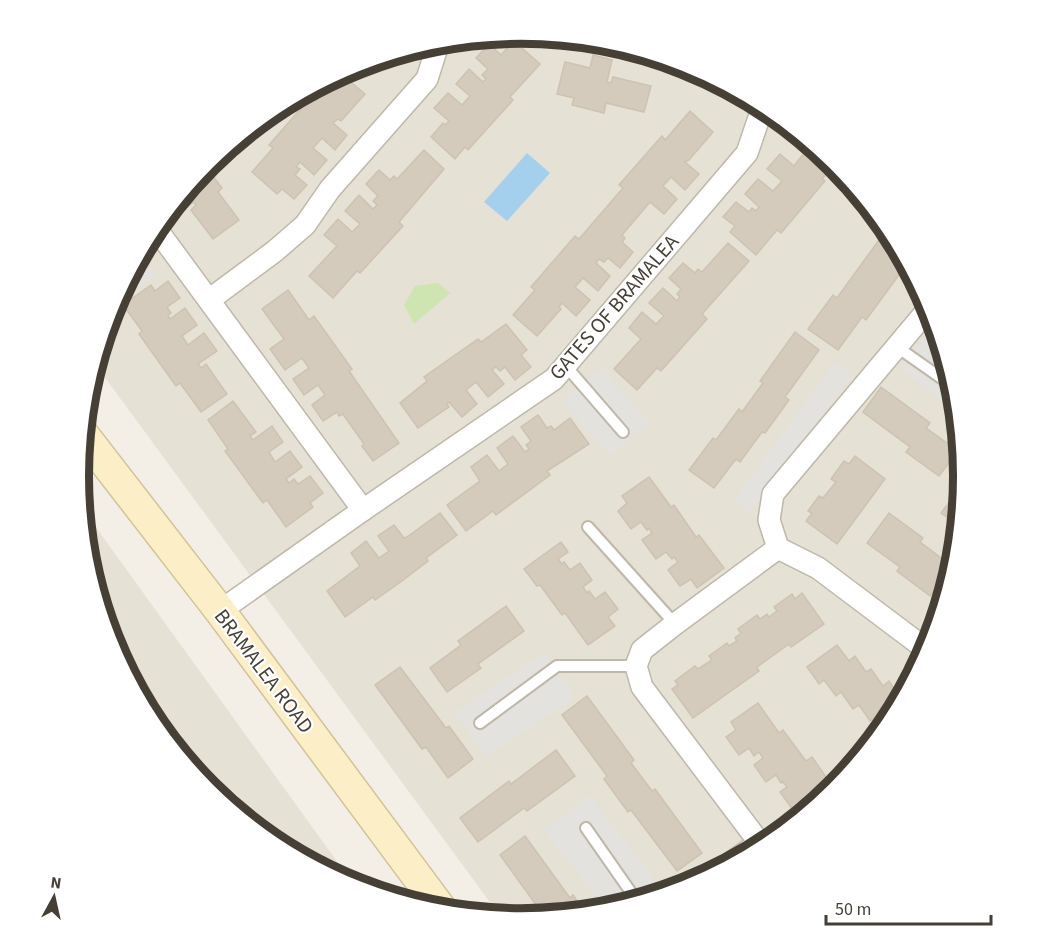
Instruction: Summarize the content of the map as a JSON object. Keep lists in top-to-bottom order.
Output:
{
  "streets": {
    "main road": ["BRAMALEA ROAD"],
    "street": ["GATES OF BRAMALEA"]
  },
  "crossings": [
    ["GATES OF BRAMALEA", "BRAMALEA ROAD"]
  ],
  "scale_bar": "50 m",
  "north": "top"
}
